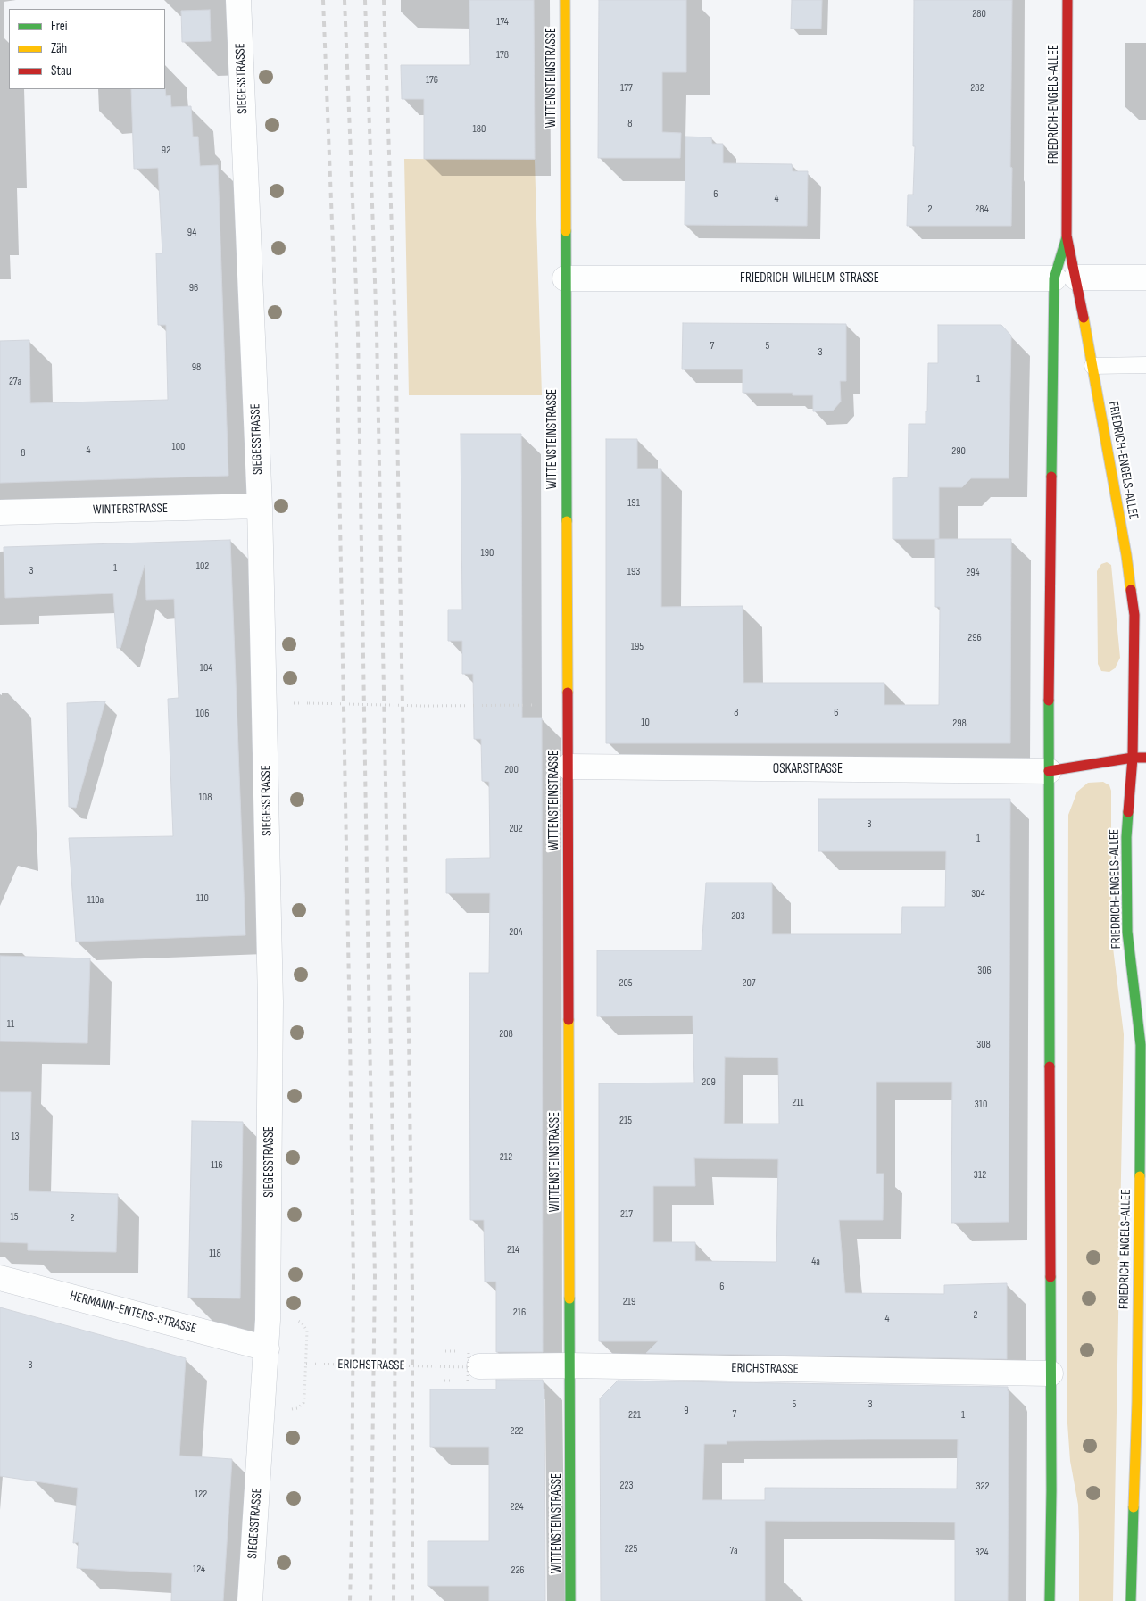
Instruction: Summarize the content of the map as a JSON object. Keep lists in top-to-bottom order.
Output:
{
  "streets": {
    "main road": ["WITTENSTEINSTRASSE", "FRIEDRICH-ENGELS-ALLEE"],
    "street": [
      "SIEGESSTRASSE",
      "FRIEDRICH-WILHELM-STRASSE",
      "WINTERSTRASSE",
      "OSKARSTRASSE",
      "HERMANN-ENTERS-STRASSE",
      "ERICHSTRASSE"
    ]
  },
  "crossings": [
    ["WITTENSTEINSTRASSE", "FRIEDRICH-WILHELM-STRASSE"],
    ["WITTENSTEINSTRASSE", "OSKARSTRASSE"],
    ["WITTENSTEINSTRASSE", "ERICHSTRASSE"],
    ["SIEGESSTRASSE", "WINTERSTRASSE"],
    ["SIEGESSTRASSE", "HERMANN-ENTERS-STRASSE"],
    ["FRIEDRICH-ENGELS-ALLEE", "FRIEDRICH-WILHELM-STRASSE"],
    ["FRIEDRICH-ENGELS-ALLEE", "OSKARSTRASSE"],
    ["FRIEDRICH-ENGELS-ALLEE", "ERICHSTRASSE"]
  ],
  "house_numbers": [
    "280",
    "174",
    "178",
    "176",
    "177",
    "282",
    "8",
    "180",
    "92",
    "6",
    "4",
    "2",
    "284",
    "94",
    "96",
    "7",
    "5",
    "3",
    "98",
    "1",
    "27a",
    "100",
    "4",
    "290",
    "8",
    "191",
    "190",
    "102",
    "1",
    "3",
    "193",
    "294",
    "296",
    "195",
    "104",
    "8",
    "6",
    "106",
    "10",
    "298",
    "200",
    "108",
    "3",
    "202",
    "1",
    "304",
    "110",
    "110a",
    "203",
    "204",
    "306",
    "205",
    "207",
    "11",
    "208",
    "308",
    "209",
    "211",
    "310",
    "215",
    "13",
    "212",
    "116",
    "312",
    "217",
    "15",
    "2",
    "214",
    "118",
    "4a",
    "6",
    "219",
    "216",
    "2",
    "4",
    "3",
    "5",
    "3",
    "9",
    "7",
    "221",
    "1",
    "222",
    "223",
    "322",
    "122",
    "224",
    "225",
    "7a",
    "324",
    "124",
    "226"
  ],
  "legend": ["Frei", "Zäh", "Stau"]
}
